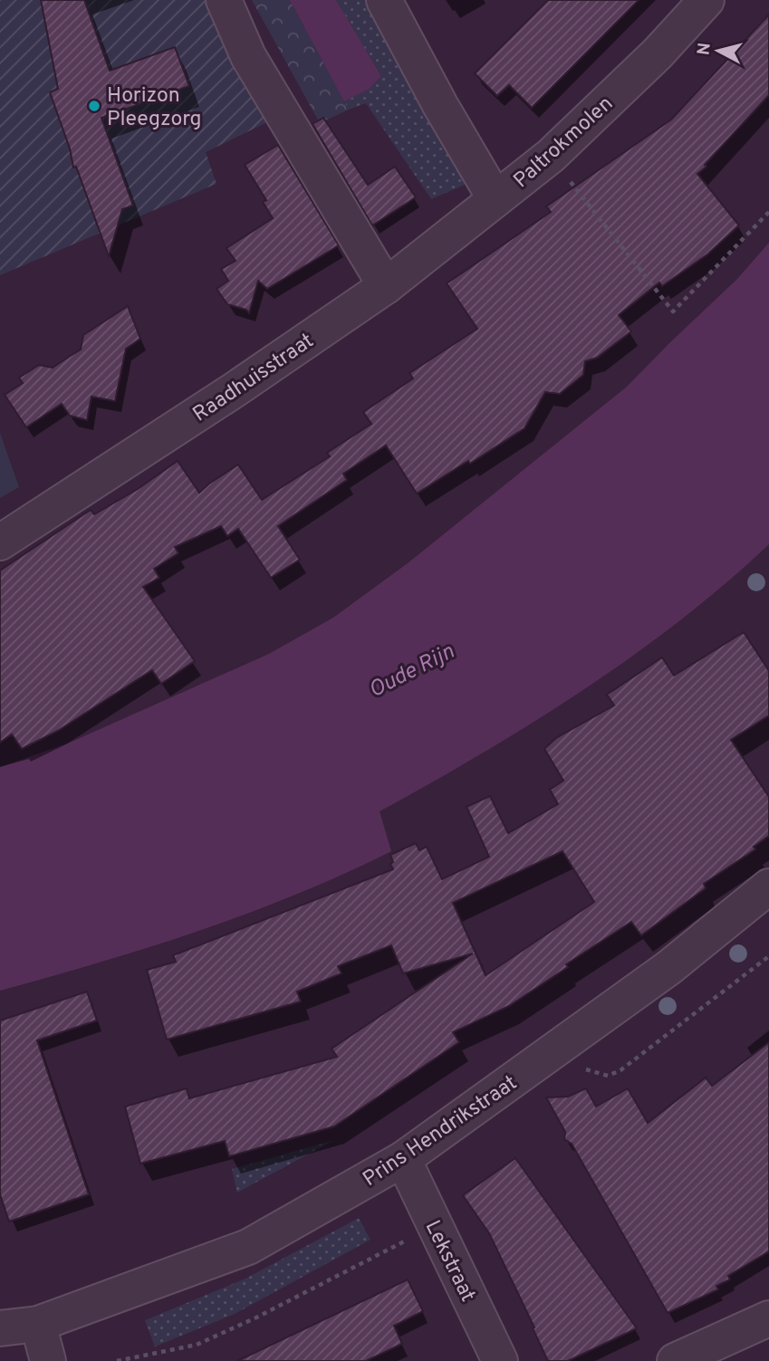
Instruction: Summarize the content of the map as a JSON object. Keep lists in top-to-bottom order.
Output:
{
  "streets": {
    "street": [
      "Paltrokmolen",
      "Raadhuisstraat",
      "Prins Hendrikstraat",
      "Lekstraat"
    ]
  },
  "crossings": [
    ["Paltrokmolen", "Raadhuisstraat"],
    ["Prins Hendrikstraat", "Lekstraat"]
  ],
  "water": ["Oude Rijn"],
  "places": ["Horizon Pleegzorg"],
  "north": "left"
}
